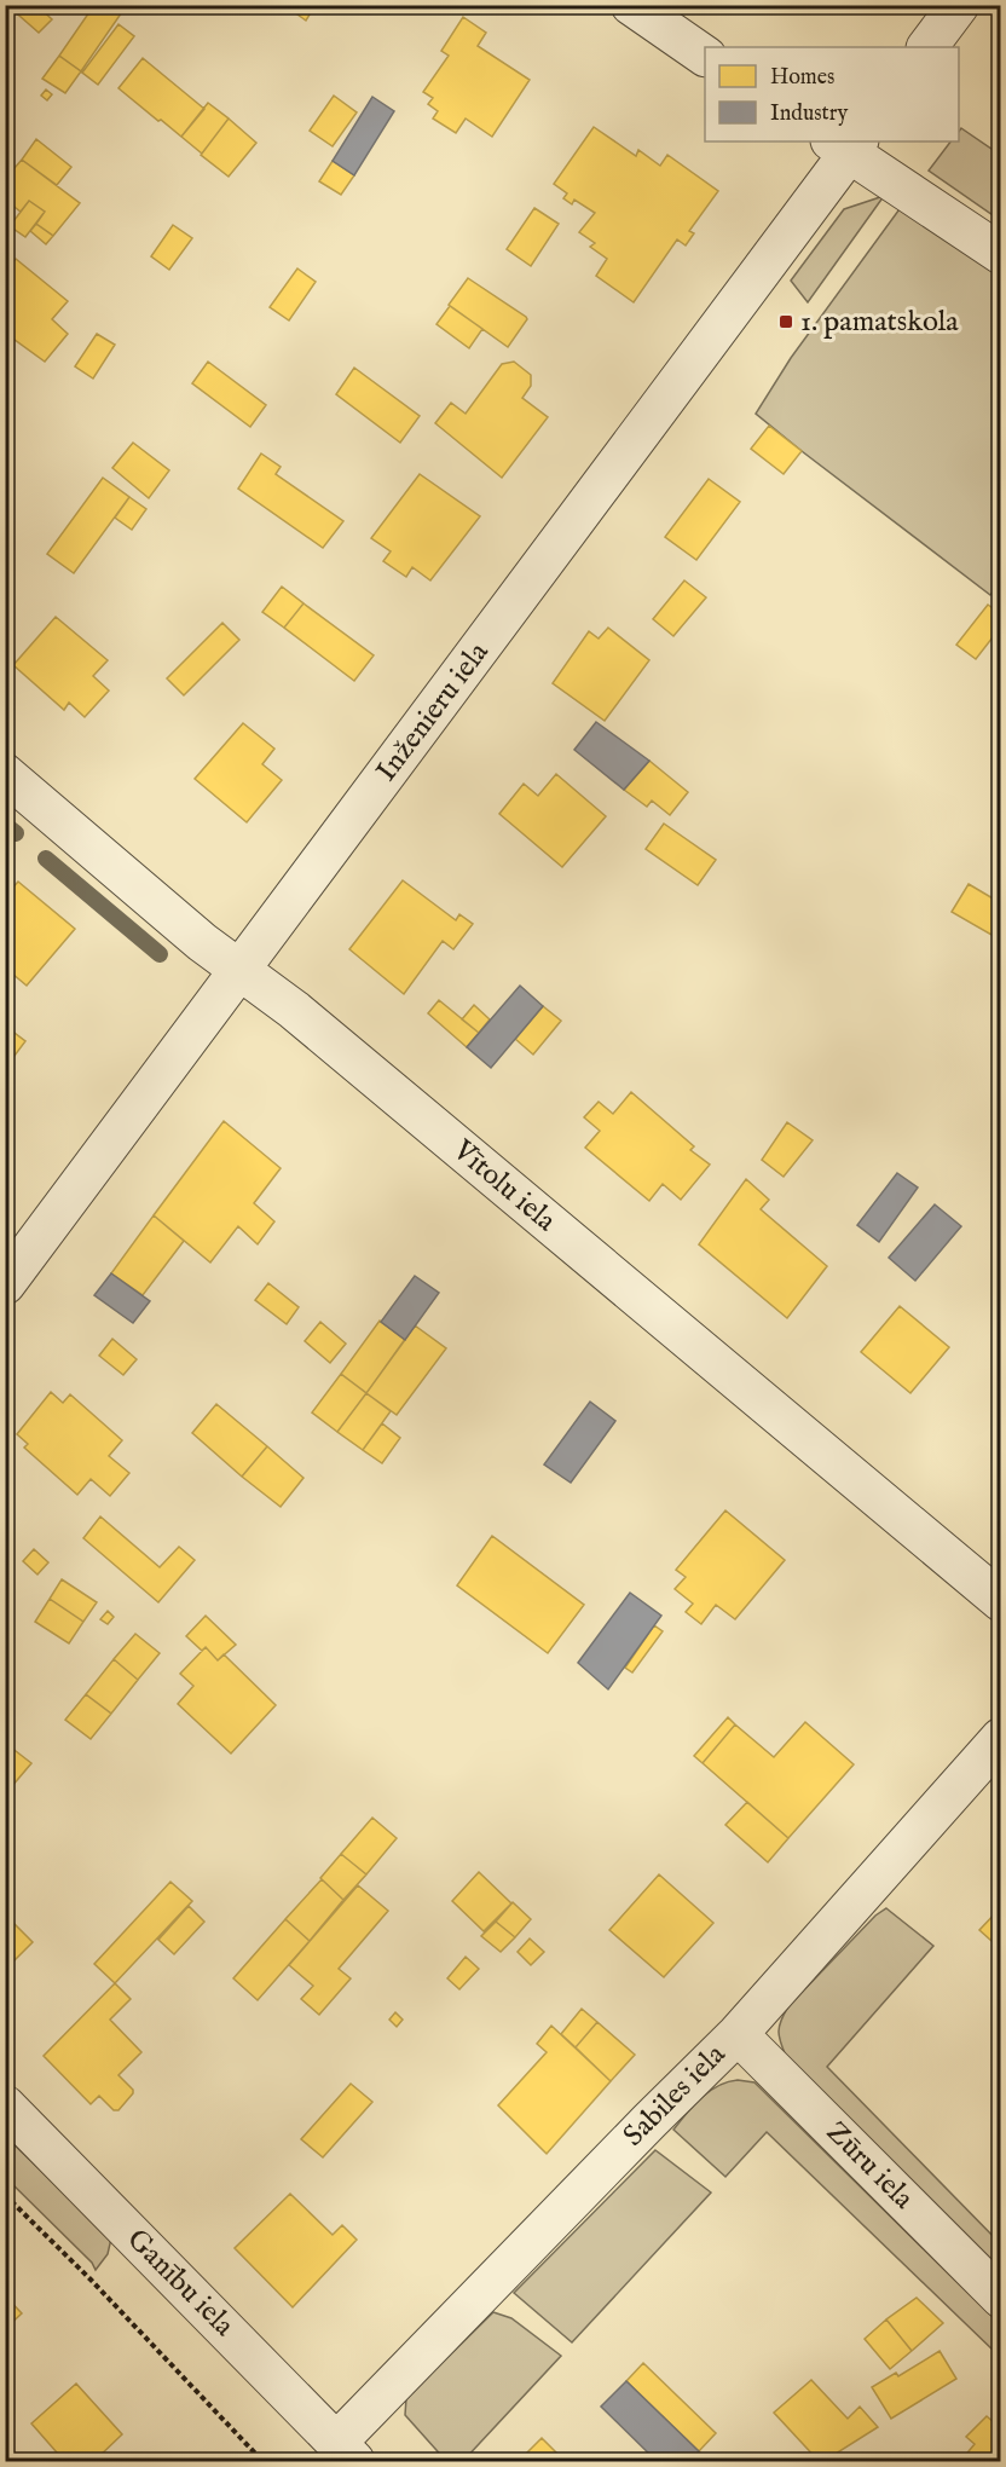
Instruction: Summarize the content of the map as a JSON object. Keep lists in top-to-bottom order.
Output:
{
  "streets": {
    "street": [
      "Inženieru iela",
      "Vītolu iela",
      "Sabiles iela",
      "Zūru iela",
      "Ganību iela"
    ]
  },
  "crossings": [
    ["Inženieru iela", "Vītolu iela"],
    ["Sabiles iela", "Zūru iela"],
    ["Sabiles iela", "Ganību iela"]
  ],
  "places": {
    "transit": ["1. pamatskola"]
  },
  "legend": ["Homes", "Industry"]
}
